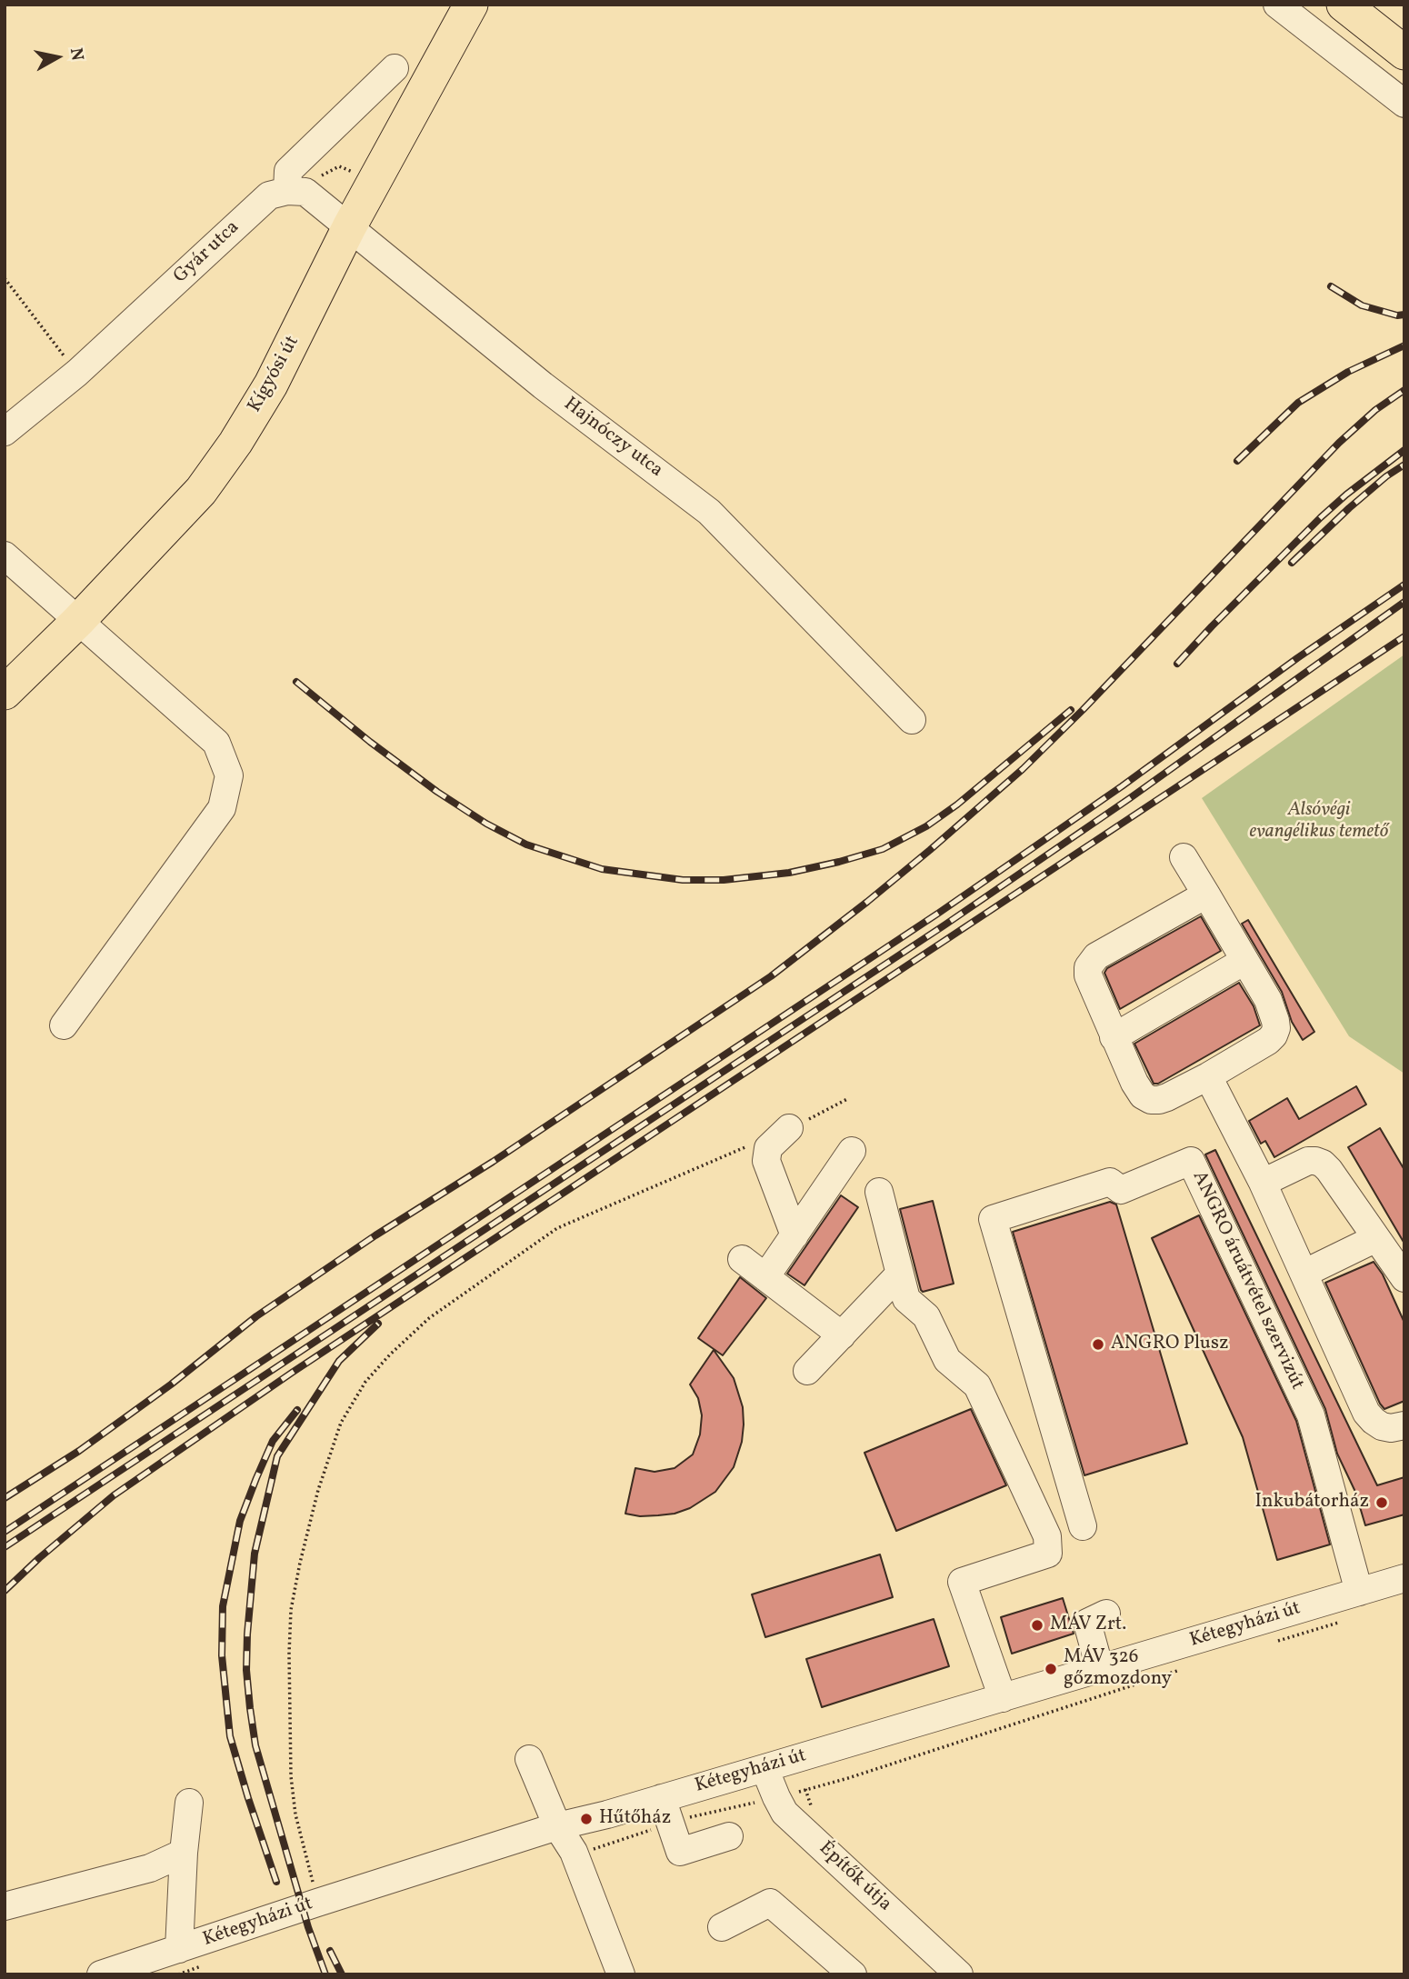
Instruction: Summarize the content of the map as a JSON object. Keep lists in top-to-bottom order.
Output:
{
  "streets": {
    "main road": ["Kígyósi út"],
    "street": [
      "Gyár utca",
      "Hajnóczy utca",
      "ANGRO áruátvétel szervizút",
      "Kétegyházi út",
      "Építők útja"
    ]
  },
  "crossings": [
    ["Gyár utca", "Hajnóczy utca"],
    ["Kígyósi út", "Hajnóczy utca"],
    ["ANGRO áruátvétel szervizút", "Kétegyházi út"],
    ["Kétegyházi út", "Építők útja"]
  ],
  "parks": ["Alsóvégi evangélikus temető"],
  "places": [
    "ANGRO Plusz",
    "Inkubátorház",
    "MÁV Zrt.",
    "MÁV 326 gőzmozdony",
    "Hűtőház"
  ],
  "north": "right"
}
